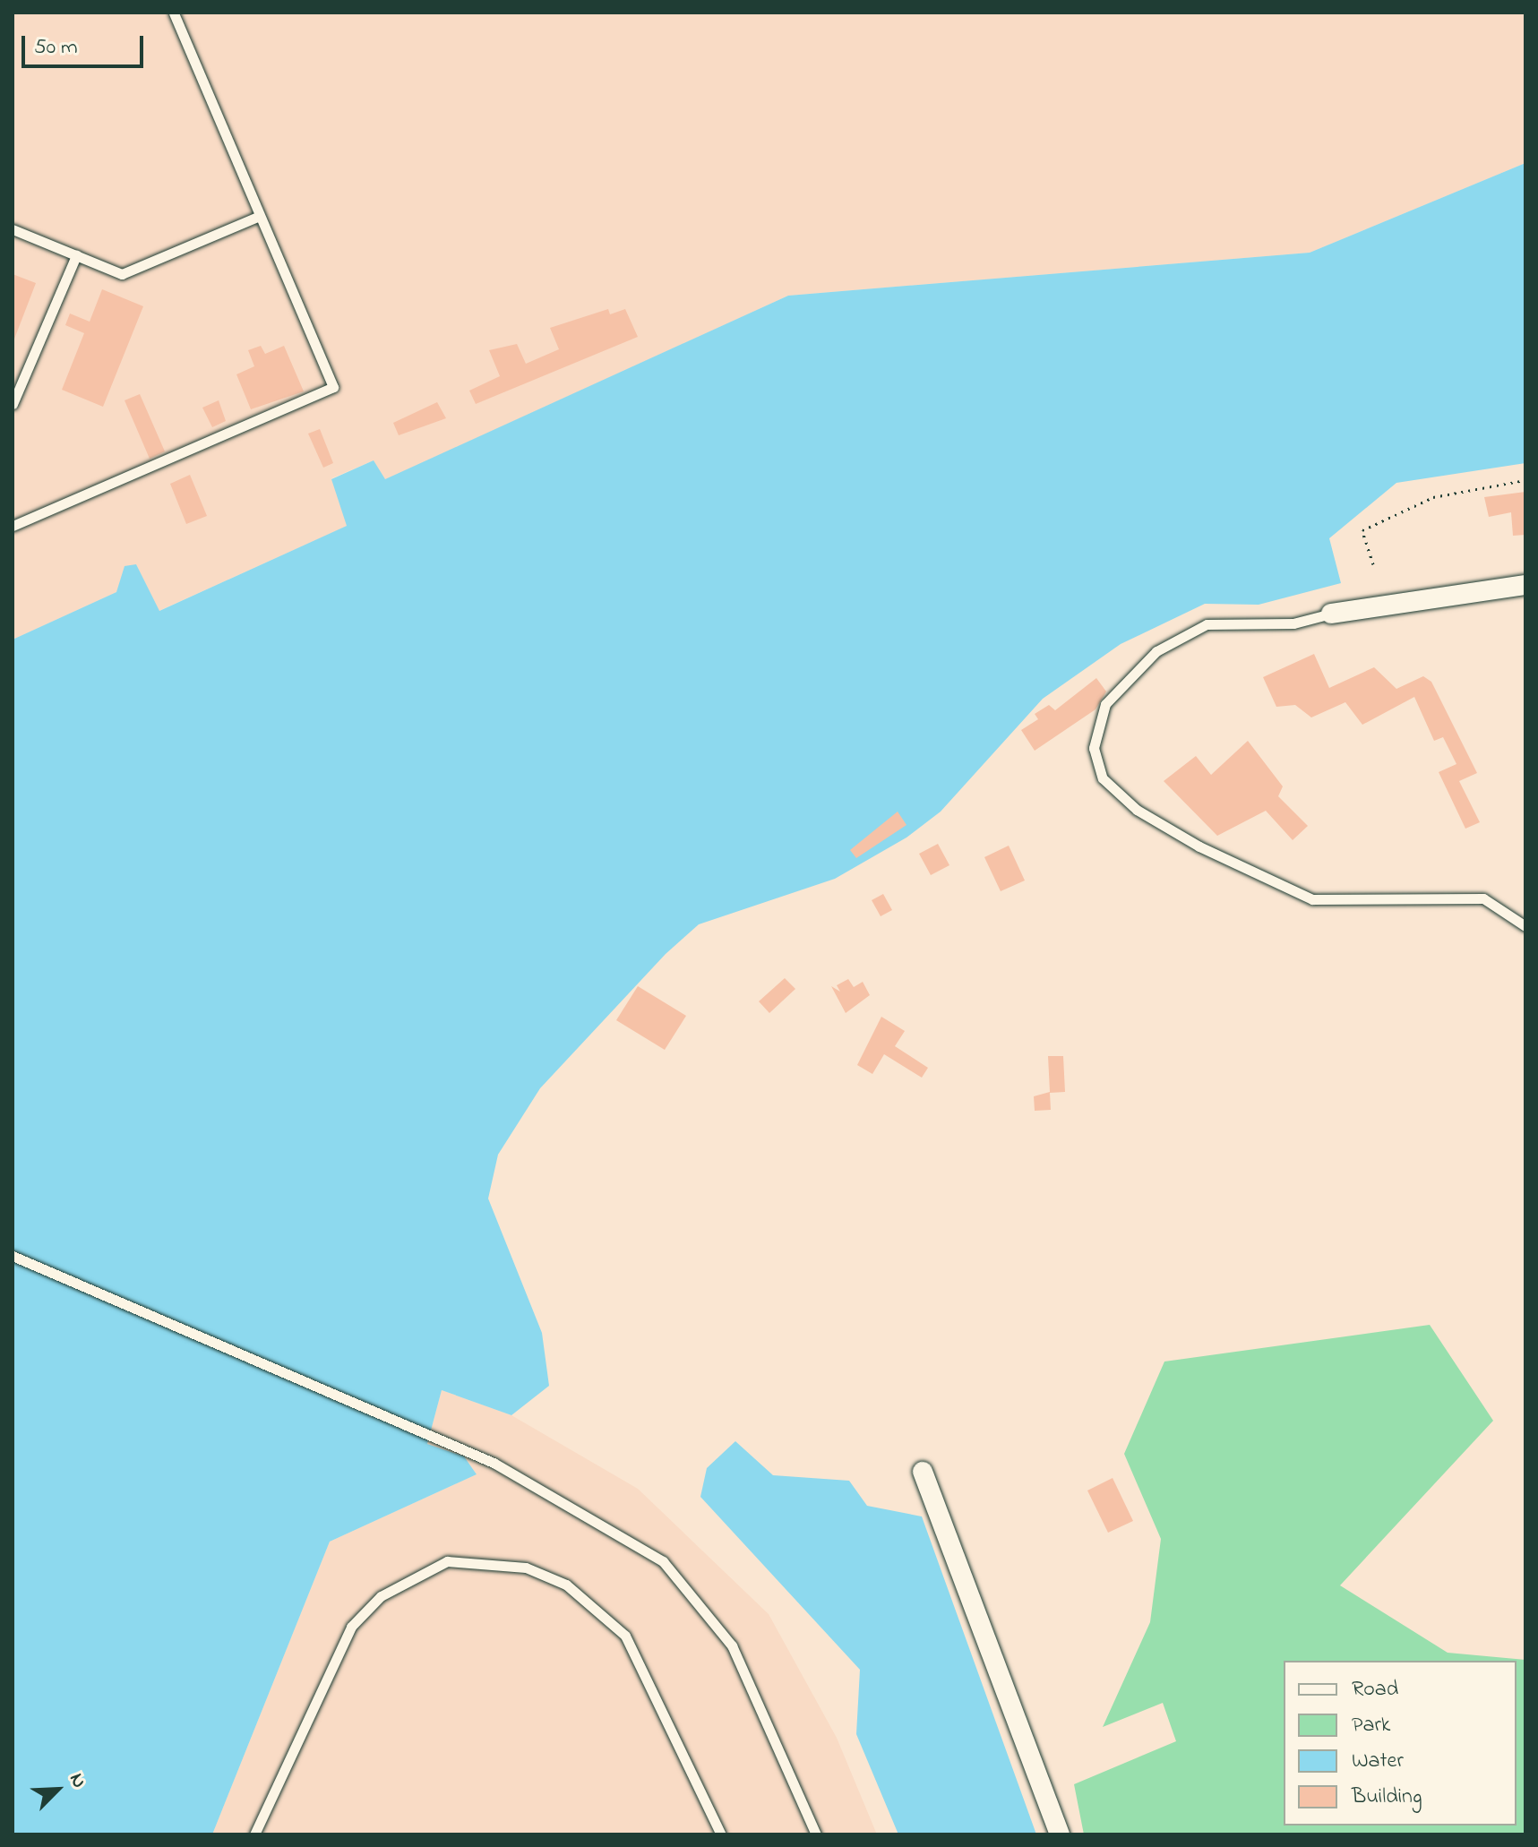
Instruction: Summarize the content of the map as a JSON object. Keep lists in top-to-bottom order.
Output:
{
  "legend": [
    "Road",
    "Park",
    "Water",
    "Building"
  ],
  "scale_bar": "50 m",
  "north": "top right"
}
